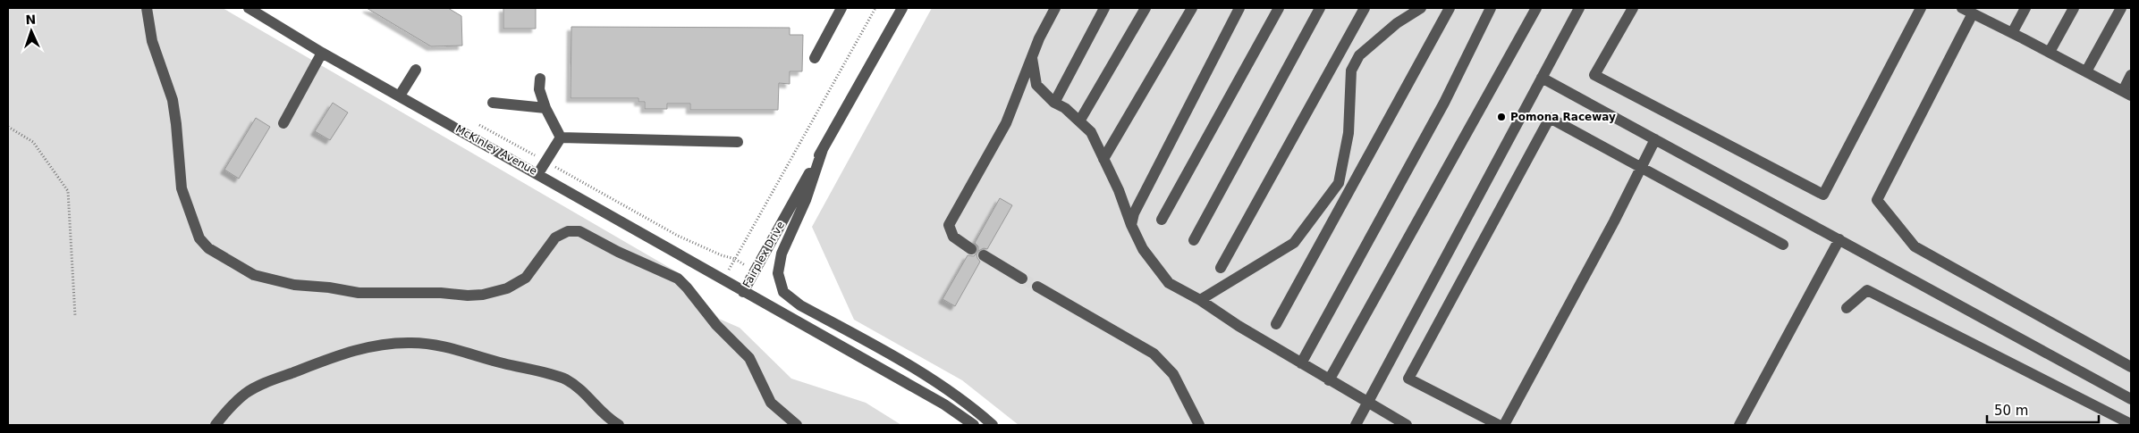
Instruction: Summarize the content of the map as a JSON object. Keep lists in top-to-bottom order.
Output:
{
  "streets": {
    "street": ["McKinley Avenue", "Fairplex Drive"]
  },
  "crossings": [
    ["McKinley Avenue", "Fairplex Drive"]
  ],
  "places": ["Pomona Raceway"],
  "scale_bar": "50 m",
  "north": "top"
}
